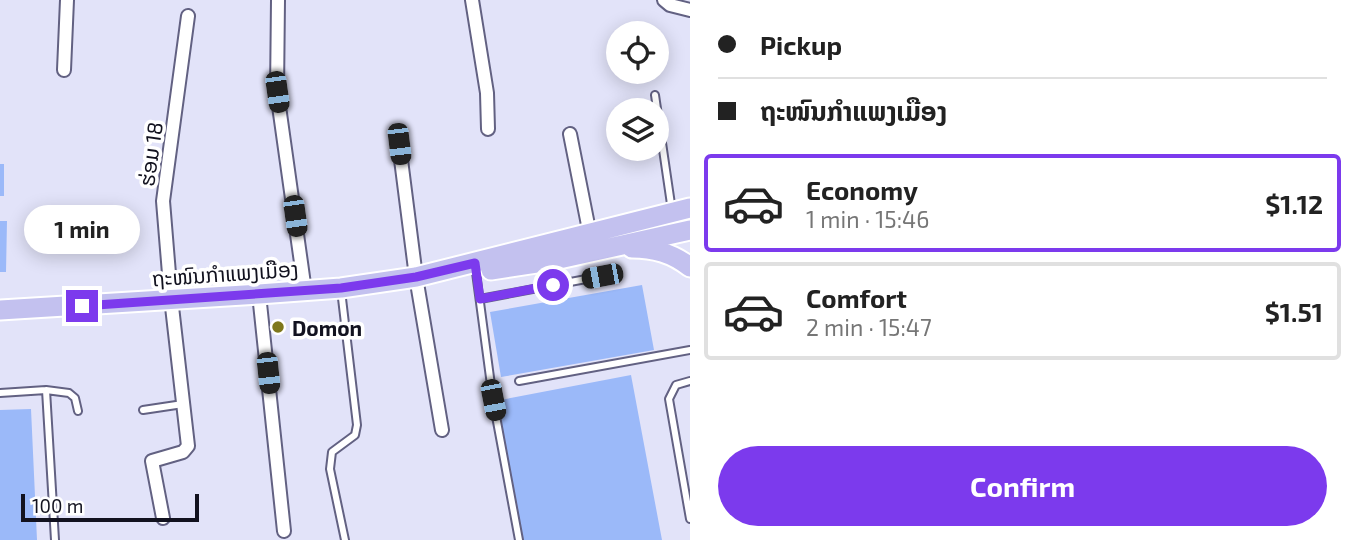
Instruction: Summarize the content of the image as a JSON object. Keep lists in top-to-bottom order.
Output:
{
  "streets": {
    "main road": ["ຖະໜົນກຳແພງເມືອງ"],
    "street": ["ຮ່ອມ 18"]
  },
  "crossings": [
    ["ຮ່ອມ 18", "ຖະໜົນກຳແພງເມືອງ"]
  ],
  "places": ["Domon"],
  "scale_bar": "100 m",
  "page": {
    "banner": ["Pickup", "ຖະໜົນກຳແພງເມືອງ"],
    "list": [
      {
        "name": "Economy",
        "note": "1 min · 15:46",
        "value": "$1.12"
      },
      {
        "name": "Comfort",
        "note": "2 min · 15:47",
        "value": "$1.51"
      }
    ],
    "bubble": "1 min",
    "buttons": "Confirm",
    "scale": "100 m"
  }
}
